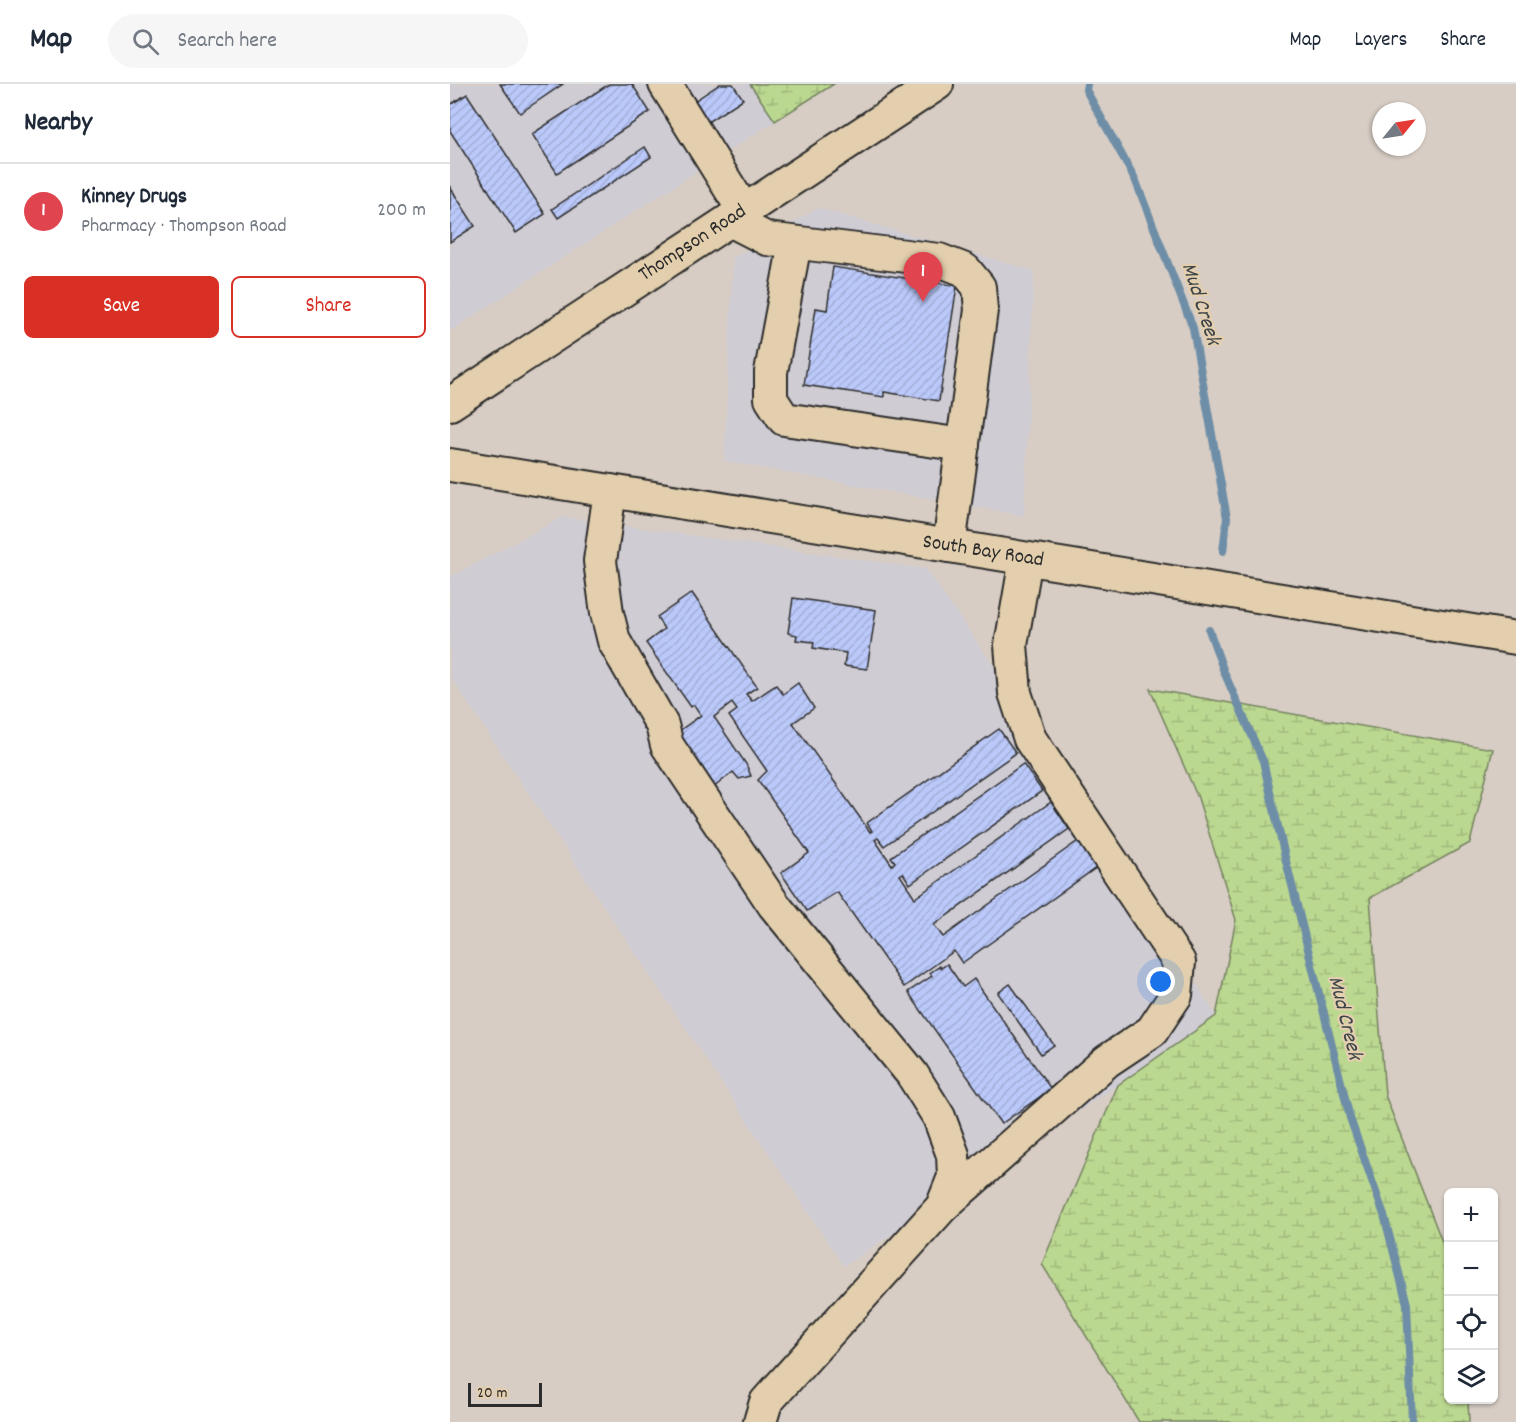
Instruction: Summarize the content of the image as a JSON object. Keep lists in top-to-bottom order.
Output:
{
  "streets": {
    "street": ["Thompson Road", "South Bay Road"]
  },
  "water": ["Mud Creek"],
  "scale_bar": "20 m",
  "north": "top right",
  "page": {
    "header": "Map",
    "search": "Search here",
    "nav": ["Map", "Layers", "Share"],
    "heading": "Nearby",
    "list": [
      {
        "mark": "1",
        "name": "Kinney Drugs",
        "note": "Pharmacy · Thompson Road",
        "value": "200 m"
      }
    ],
    "pins": "1",
    "buttons": ["Save", "Share"],
    "map_buttons": ["+", "−"],
    "scale": "20 m"
  }
}
